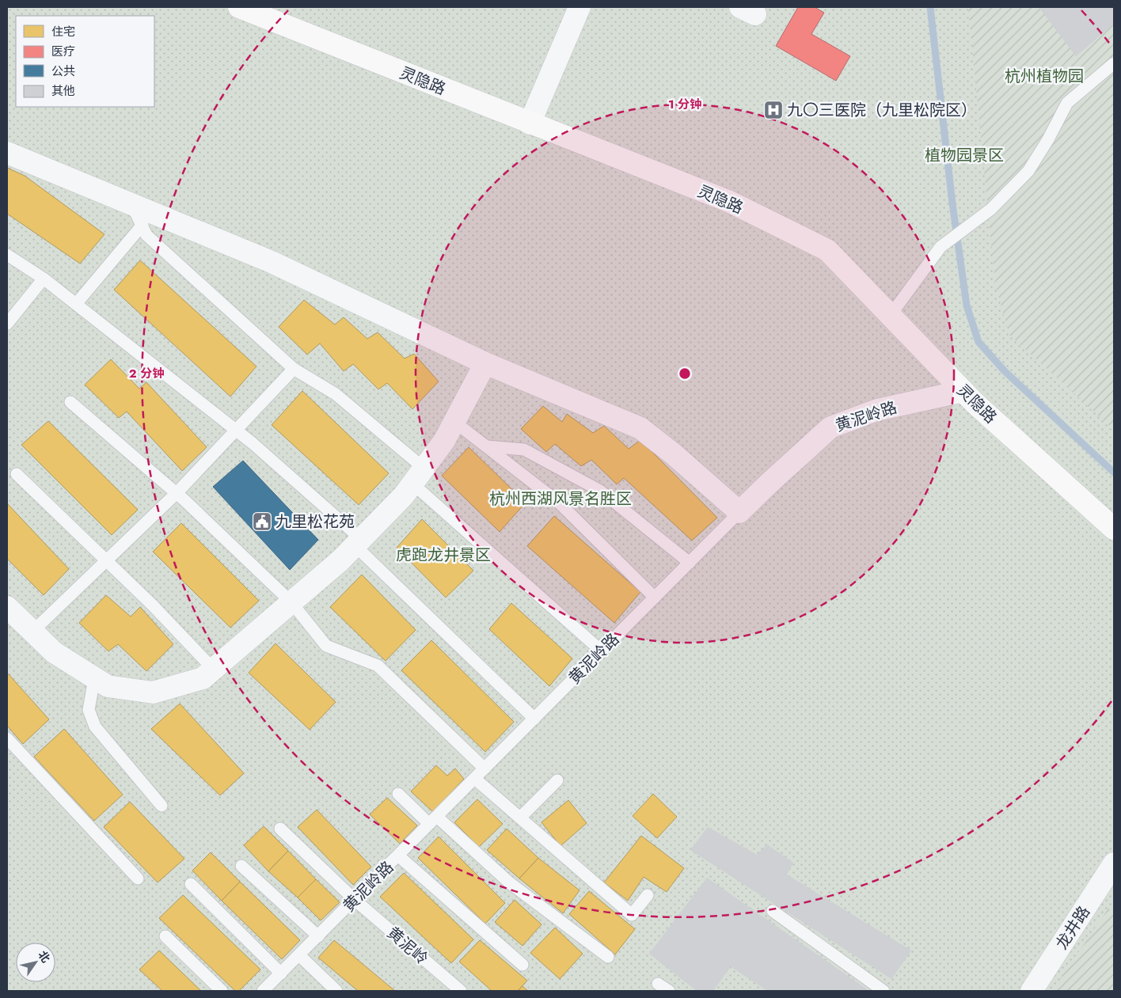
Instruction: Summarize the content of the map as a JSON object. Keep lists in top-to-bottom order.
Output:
{
  "streets": {
    "main road": ["灵隐路"],
    "street": ["黄泥岭路", "龙井路"],
    "lane": ["黄泥岭"]
  },
  "crossings": [
    ["灵隐路", "黄泥岭路"],
    ["黄泥岭路", "黄泥岭"]
  ],
  "parks": [
    "杭州植物园",
    "植物园景区",
    "杭州西湖风景名胜区",
    "虎跑龙井景区"
  ],
  "places": {
    "hospital": ["九〇三医院（九里松院区）"],
    "public building": ["九里松花苑"]
  },
  "legend": [
    "住宅",
    "医疗",
    "公共",
    "其他"
  ],
  "north": "top right",
  "rings": ["1 分钟", "2 分钟"]
}
